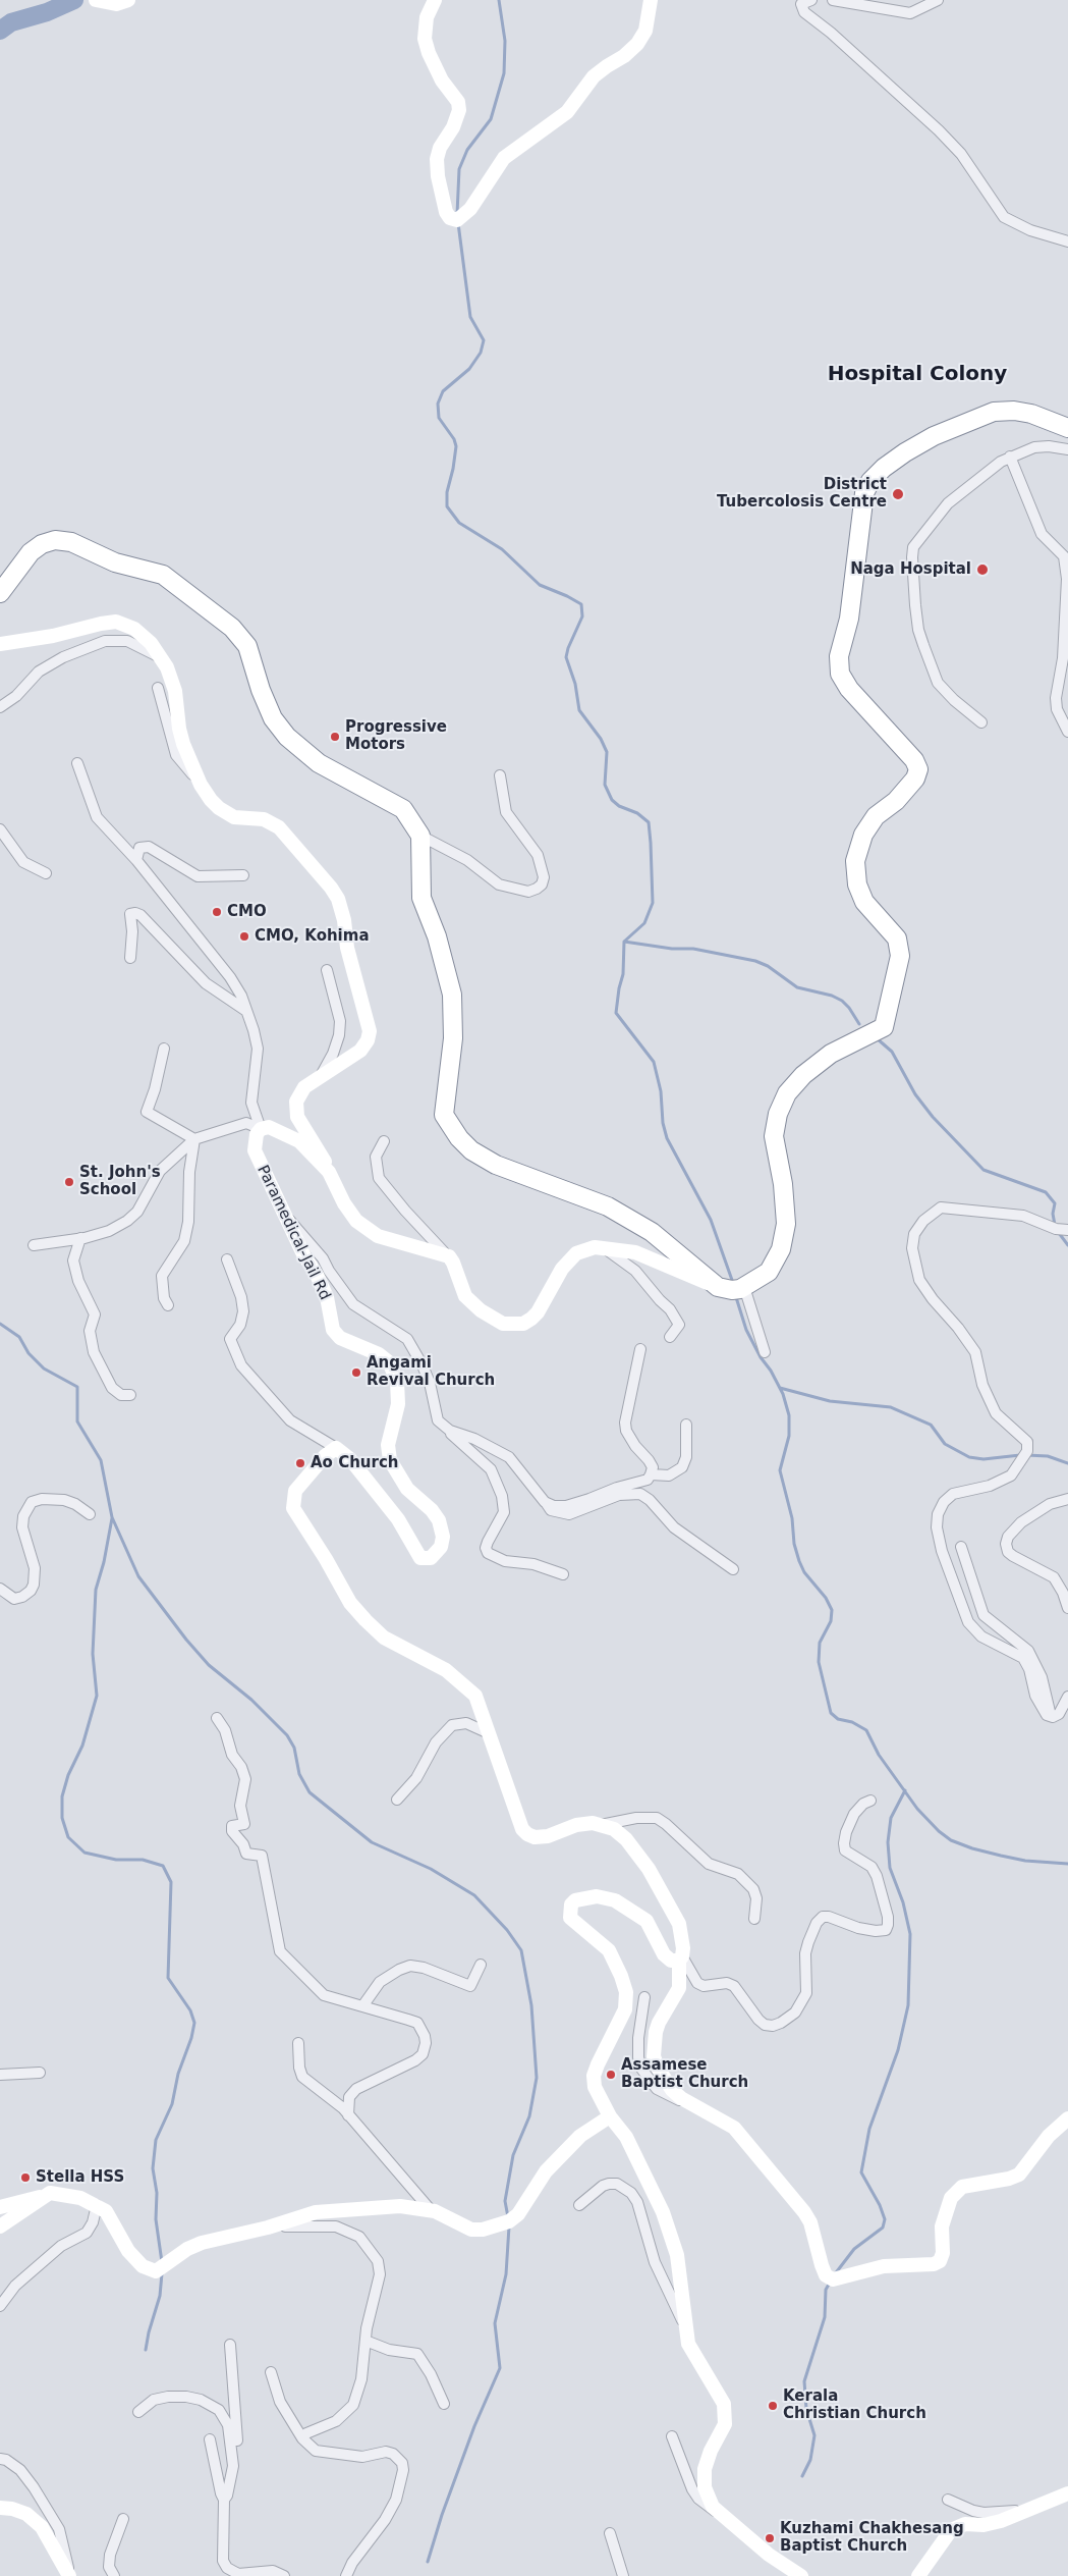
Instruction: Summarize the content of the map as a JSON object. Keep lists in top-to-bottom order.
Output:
{
  "streets": {
    "main road": ["Paramedical-Jail Rd"]
  },
  "districts": ["Hospital Colony"],
  "places": [
    "District Tubercolosis Centre",
    "Naga Hospital",
    "Progressive Motors",
    "CMO",
    "CMO, Kohima",
    "St. John's School",
    "Angami Revival Church",
    "Ao Church",
    "Assamese Baptist Church",
    "Stella HSS",
    "Kerala Christian Church",
    "Kuzhami Chakhesang Baptist Church"
  ]
}
